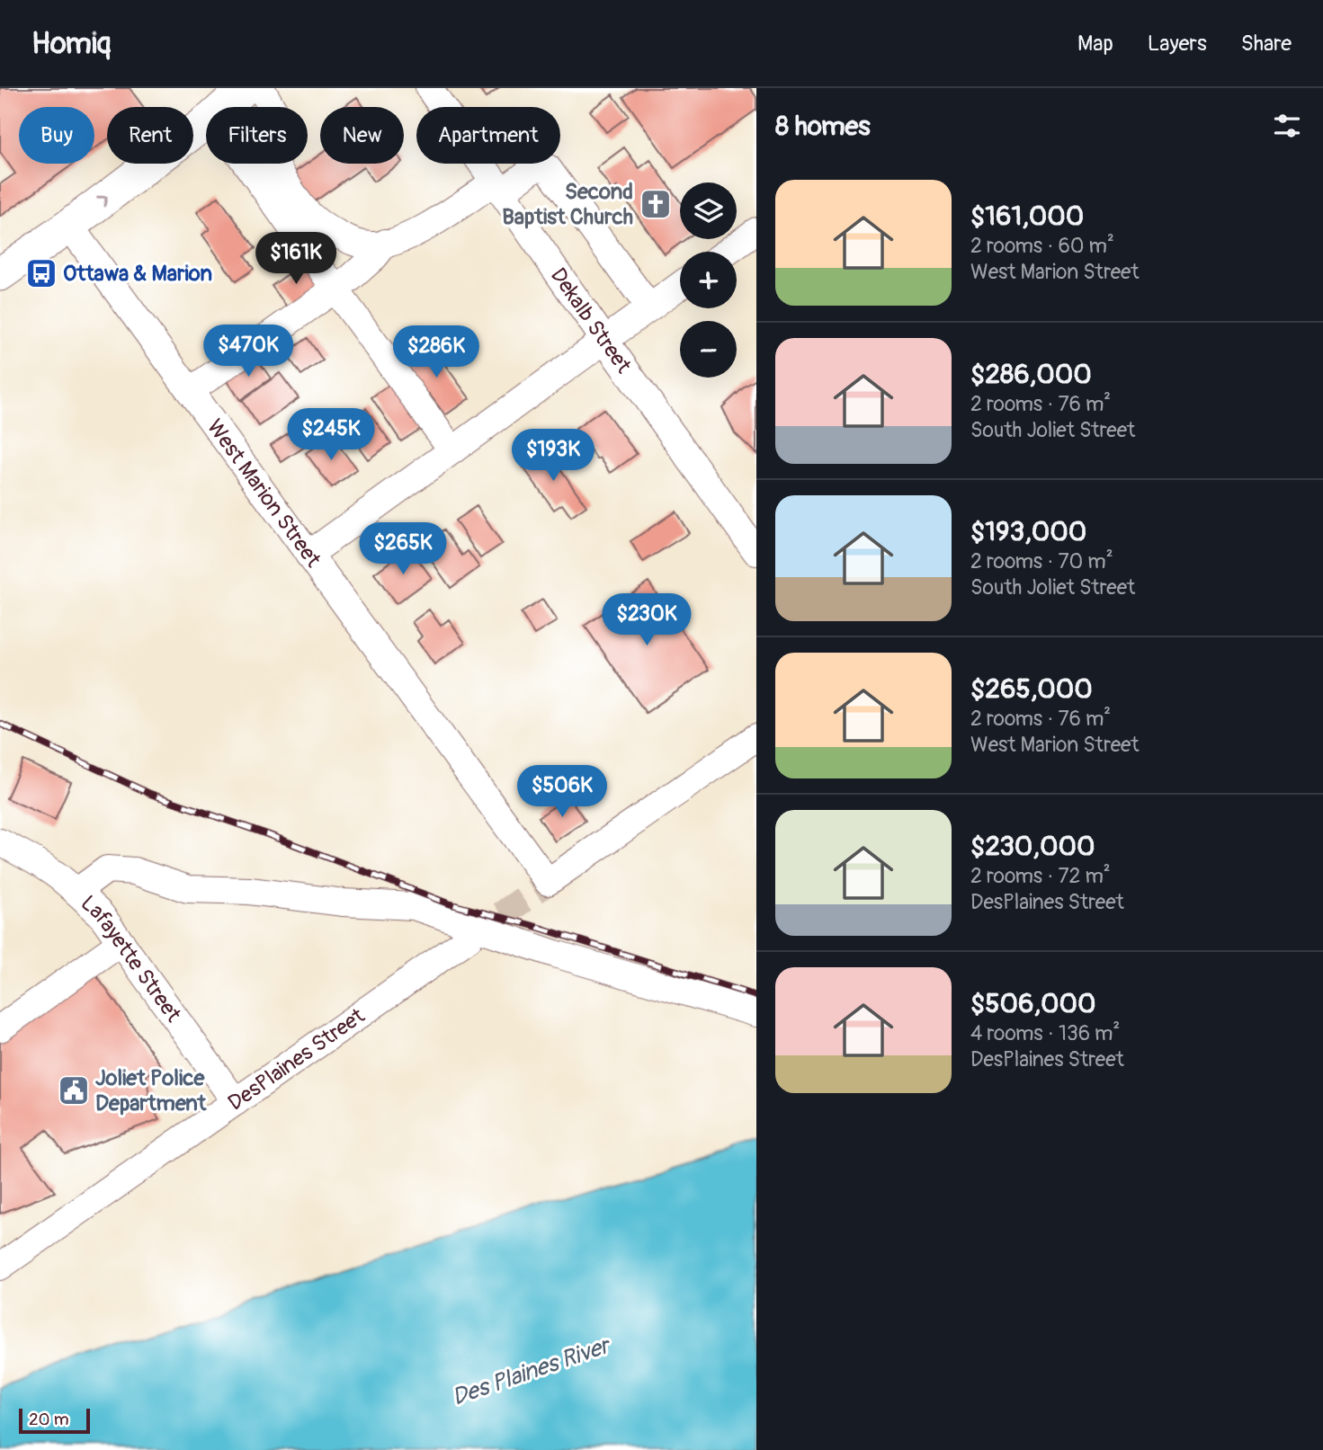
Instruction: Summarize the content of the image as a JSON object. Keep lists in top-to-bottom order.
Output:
{
  "streets": {
    "street": [
      "Dekalb Street",
      "West Marion Street",
      "Lafayette Street",
      "DesPlaines Street"
    ]
  },
  "crossings": [
    ["Lafayette Street", "DesPlaines Street"]
  ],
  "water": ["Des Plaines River"],
  "places": {
    "church": ["Second Baptist Church"],
    "bus stop": ["Ottawa & Marion"],
    "public building": ["Joliet Police Department"]
  },
  "scale_bar": "20 m",
  "page": {
    "header": "Homiq",
    "nav": ["Map", "Layers", "Share"],
    "heading": "8 homes",
    "chip": [
      "Buy",
      "Rent",
      "Filters",
      "New",
      "Apartment"
    ],
    "list": [
      {
        "name": "$161,000",
        "note": "2 rooms · 60 m² · West Marion Street"
      },
      {
        "name": "$286,000",
        "note": "2 rooms · 76 m² · South Joliet Street"
      },
      {
        "name": "$193,000",
        "note": "2 rooms · 70 m² · South Joliet Street"
      },
      {
        "name": "$265,000",
        "note": "2 rooms · 76 m² · West Marion Street"
      },
      {
        "name": "$230,000",
        "note": "2 rooms · 72 m² · DesPlaines Street"
      },
      {
        "name": "$506,000",
        "note": "4 rooms · 136 m² · DesPlaines Street"
      }
    ],
    "map_buttons": ["+", "−"],
    "price": [
      "$161K",
      "$470K",
      "$286K",
      "$245K",
      "$193K",
      "$265K",
      "$230K",
      "$506K"
    ],
    "scale": "20 m"
  }
}
